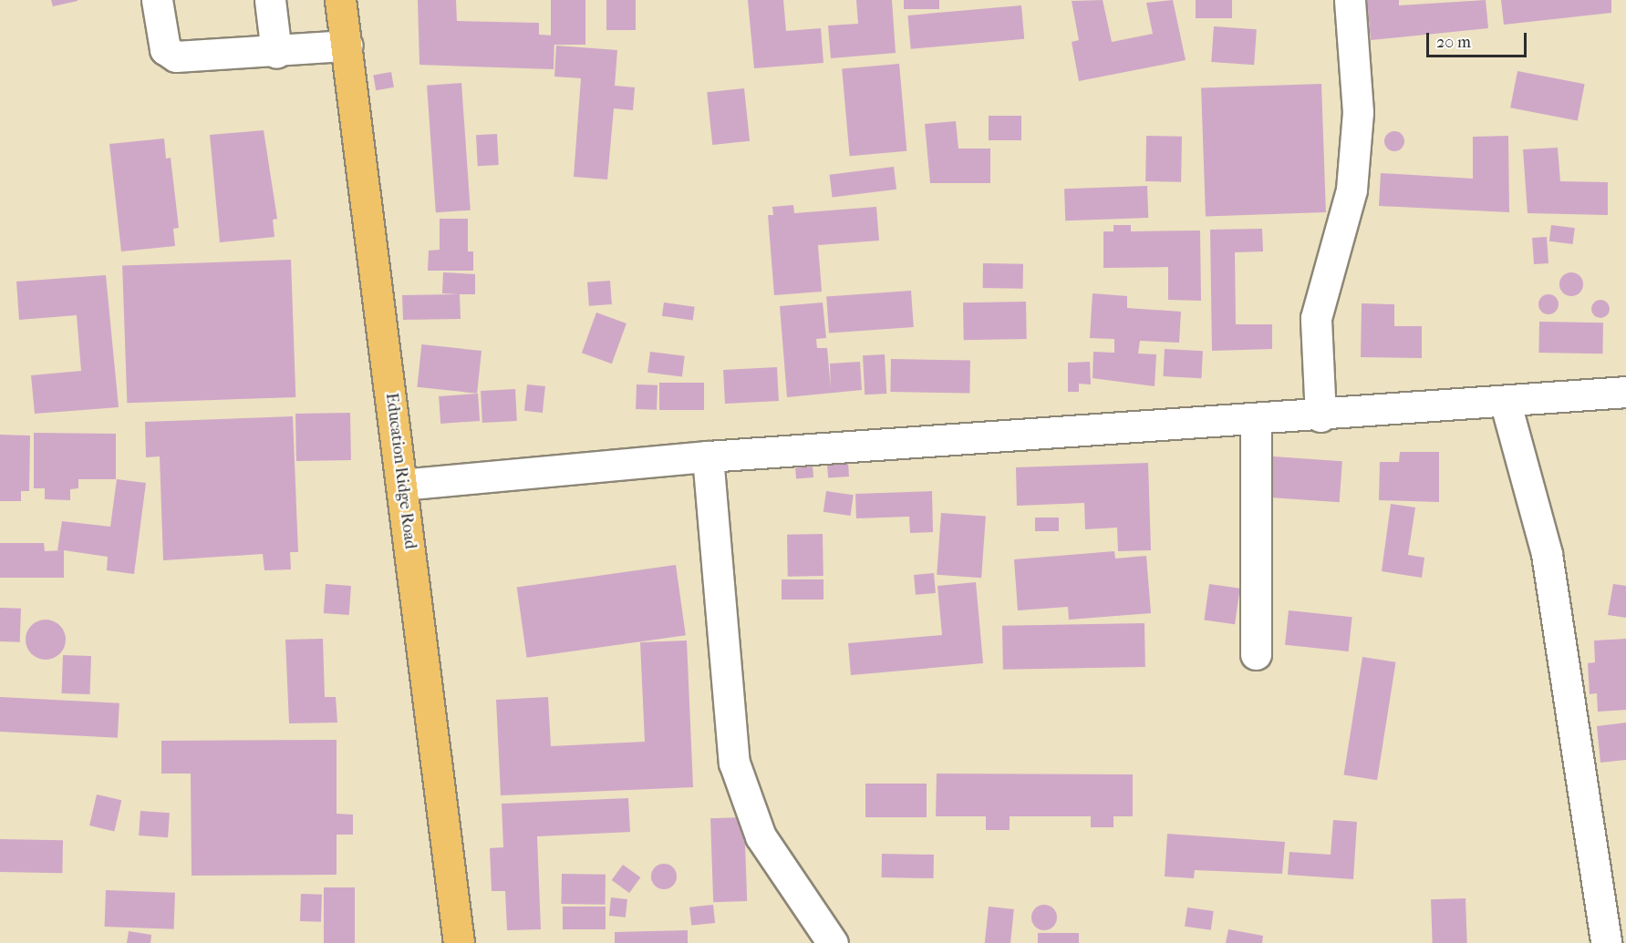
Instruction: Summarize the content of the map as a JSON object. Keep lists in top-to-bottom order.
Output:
{
  "streets": {
    "main road": ["Education Ridge Road"]
  },
  "scale_bar": "20 m"
}
